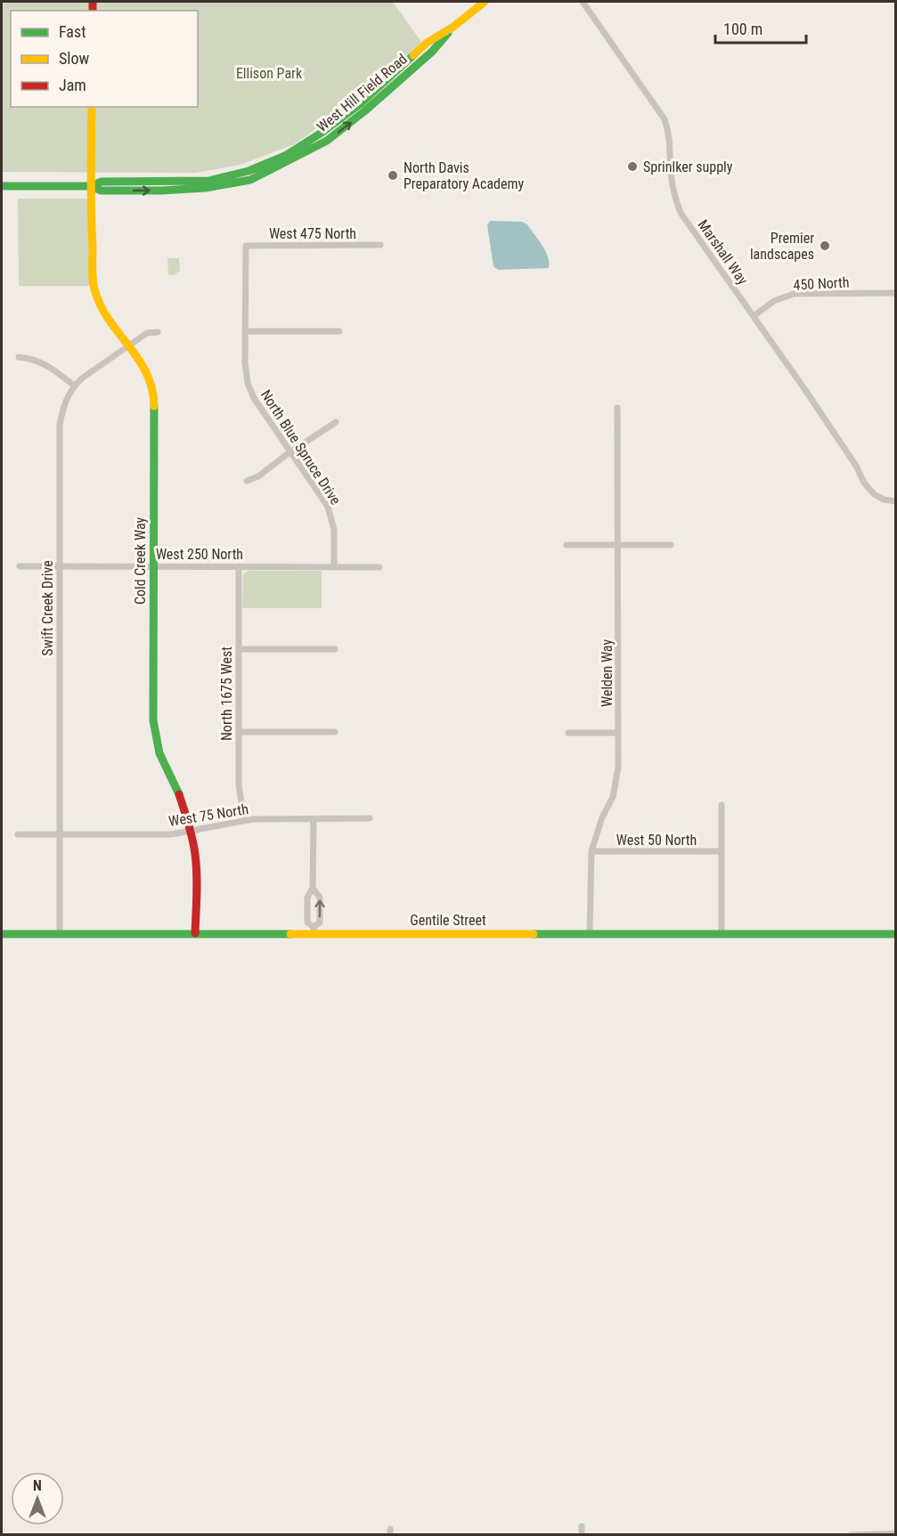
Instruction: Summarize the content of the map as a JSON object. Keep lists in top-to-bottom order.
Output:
{
  "streets": {
    "main road": ["West Hill Field Road", "Cold Creek Way", "Gentile Street"],
    "street": [
      "West 475 North",
      "Marshall Way",
      "450 North",
      "North Blue Spruce Drive",
      "West 250 North",
      "Swift Creek Drive",
      "Welden Way",
      "North 1675 West",
      "West 75 North",
      "West 50 North"
    ]
  },
  "crossings": [
    ["West Hill Field Road", "Cold Creek Way"],
    ["West 475 North", "North Blue Spruce Drive"],
    ["Marshall Way", "450 North"],
    ["North Blue Spruce Drive", "West 250 North"],
    ["West 250 North", "Cold Creek Way"],
    ["West 250 North", "Swift Creek Drive"],
    ["West 250 North", "North 1675 West"],
    ["Cold Creek Way", "Swift Creek Drive"],
    ["Cold Creek Way", "West 75 North"],
    ["Cold Creek Way", "Gentile Street"],
    ["Swift Creek Drive", "West 75 North"],
    ["Swift Creek Drive", "Gentile Street"],
    ["Welden Way", "West 50 North"],
    ["Welden Way", "Gentile Street"],
    ["North 1675 West", "West 75 North"]
  ],
  "parks": ["Ellison Park"],
  "places": ["Sprinlker supply", "North Davis Preparatory Academy", "Premier landscapes"],
  "legend": ["Fast", "Slow", "Jam"],
  "scale_bar": "100 m",
  "north": "top"
}
